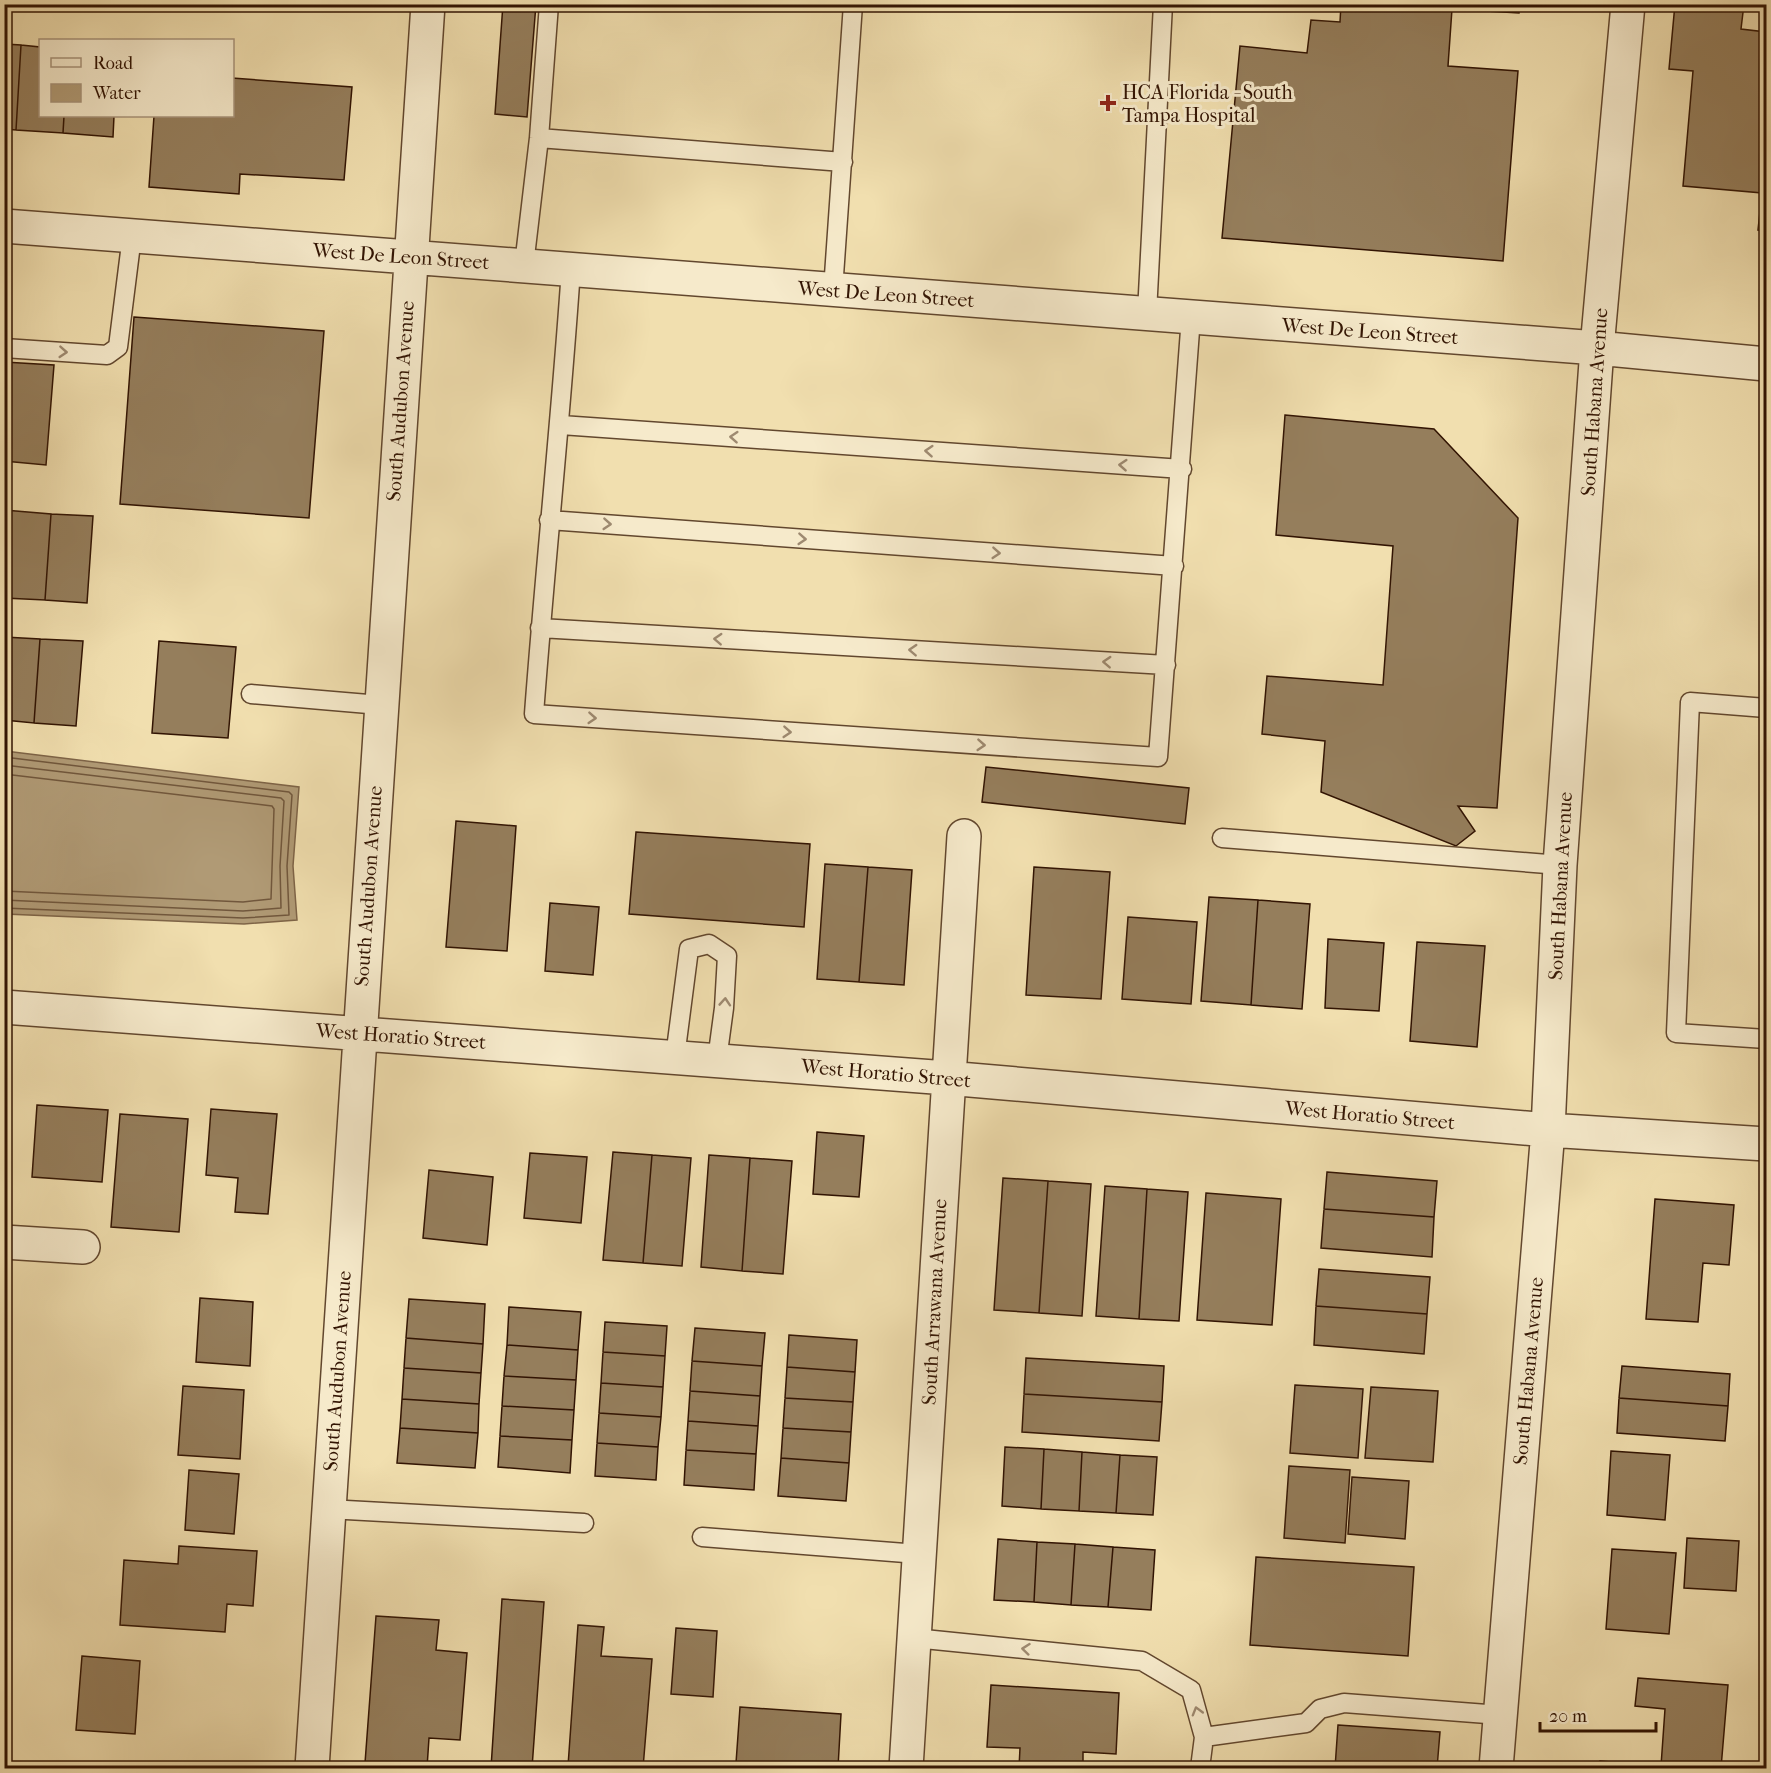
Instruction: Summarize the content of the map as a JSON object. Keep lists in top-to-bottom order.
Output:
{
  "streets": {
    "street": [
      "West De Leon Street",
      "South Audubon Avenue",
      "South Habana Avenue",
      "West Horatio Street",
      "South Arrawana Avenue"
    ]
  },
  "crossings": [
    ["West De Leon Street", "South Audubon Avenue"],
    ["West De Leon Street", "South Habana Avenue"],
    ["South Audubon Avenue", "West Horatio Street"],
    ["South Habana Avenue", "West Horatio Street"],
    ["West Horatio Street", "South Arrawana Avenue"]
  ],
  "places": {
    "health": ["HCA Florida - South Tampa Hospital"]
  },
  "legend": ["Road", "Water"],
  "scale_bar": "20 m"
}
